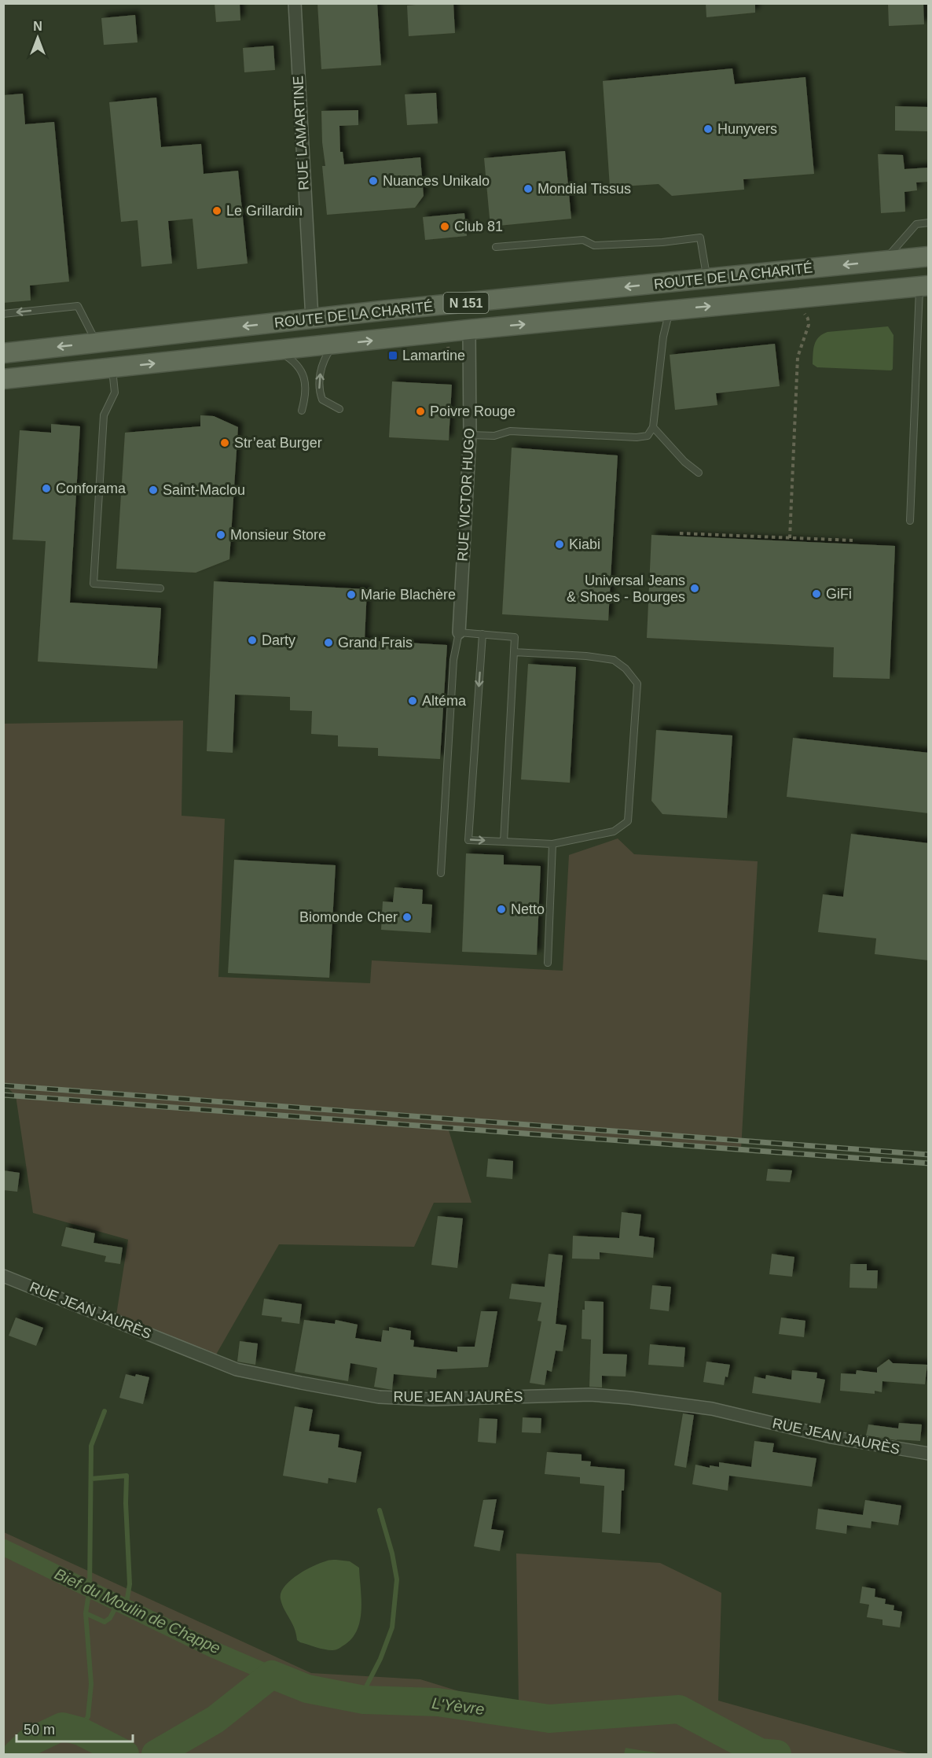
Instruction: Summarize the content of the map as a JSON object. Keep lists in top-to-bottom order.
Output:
{
  "streets": {
    "main road": ["ROUTE DE LA CHARITÉ", "N 151"],
    "street": ["RUE LAMARTINE", "RUE VICTOR HUGO", "RUE JEAN JAURÈS"]
  },
  "crossings": [
    ["RUE LAMARTINE", "ROUTE DE LA CHARITÉ"],
    ["ROUTE DE LA CHARITÉ", "RUE VICTOR HUGO"]
  ],
  "water": ["Bief du Moulin de Chappe", "L'Yèvre"],
  "places": {
    "other": [
      "Hunyvers",
      "Nuances Unikalo",
      "Mondial Tissus",
      "Le Grillardin",
      "Club 81",
      "Poivre Rouge",
      "Str’eat Burger",
      "Conforama",
      "Saint-Maclou",
      "Monsieur Store",
      "Kiabi",
      "Universal Jeans & Shoes - Bourges",
      "GiFi",
      "Marie Blachère",
      "Darty",
      "Grand Frais",
      "Altéma",
      "Netto",
      "Biomonde Cher"
    ],
    "transit": ["Lamartine"]
  },
  "scale_bar": "50 m",
  "north": "top"
}
